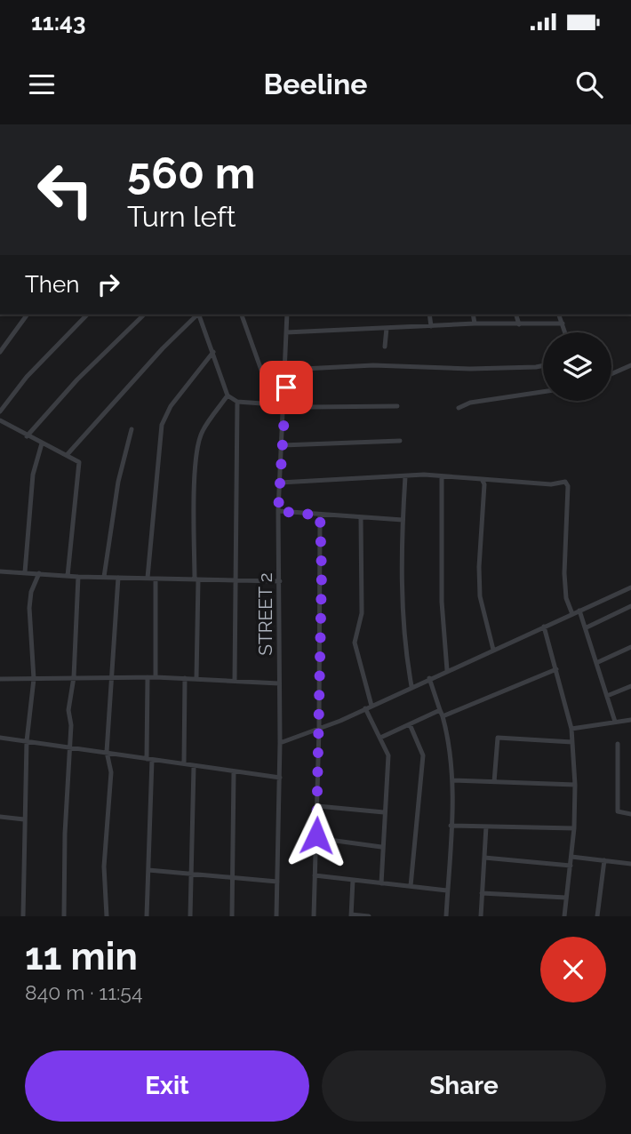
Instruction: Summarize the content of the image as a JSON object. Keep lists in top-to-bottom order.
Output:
{
  "streets": {
    "street": ["STREET 2"]
  },
  "page": {
    "status": "11:43",
    "header": "Beeline",
    "turn": ["560 m", "Turn left"],
    "then": "Then",
    "heading": ["11 min", "840 m · 11:54"],
    "buttons": ["Exit", "Share"]
  }
}
